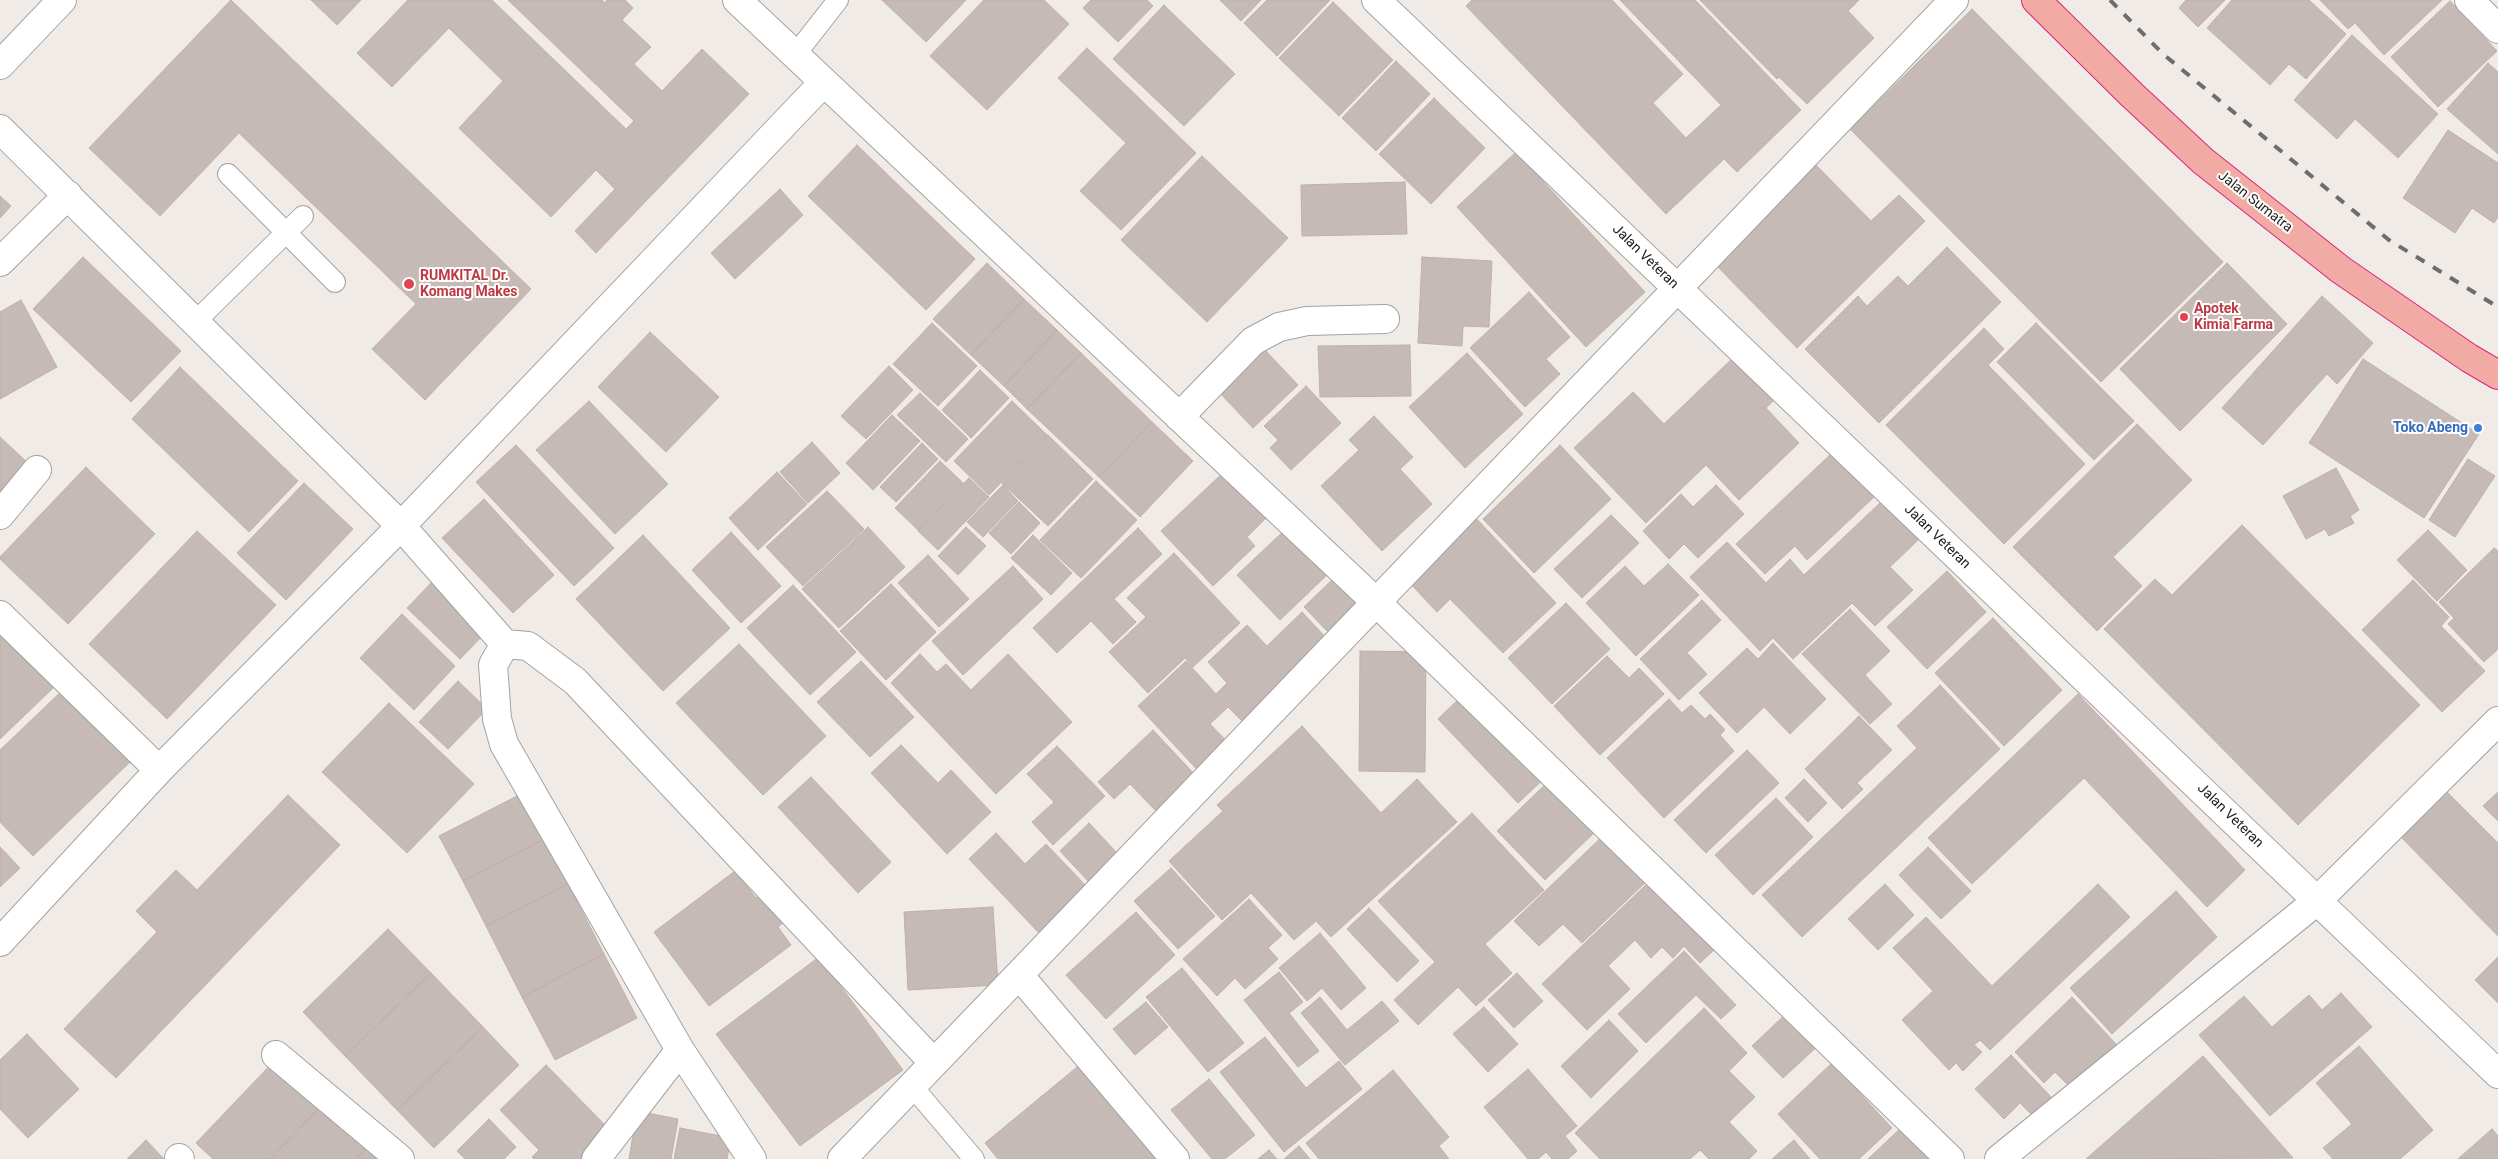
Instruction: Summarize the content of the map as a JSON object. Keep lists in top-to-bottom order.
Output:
{
  "streets": {
    "highway": ["Jalan Sumatra"],
    "street": ["Jalan Veteran"]
  },
  "places": ["RUMKITAL Dr. Komang Makes", "Apotek Kimia Farma", "Toko Abeng"]
}
